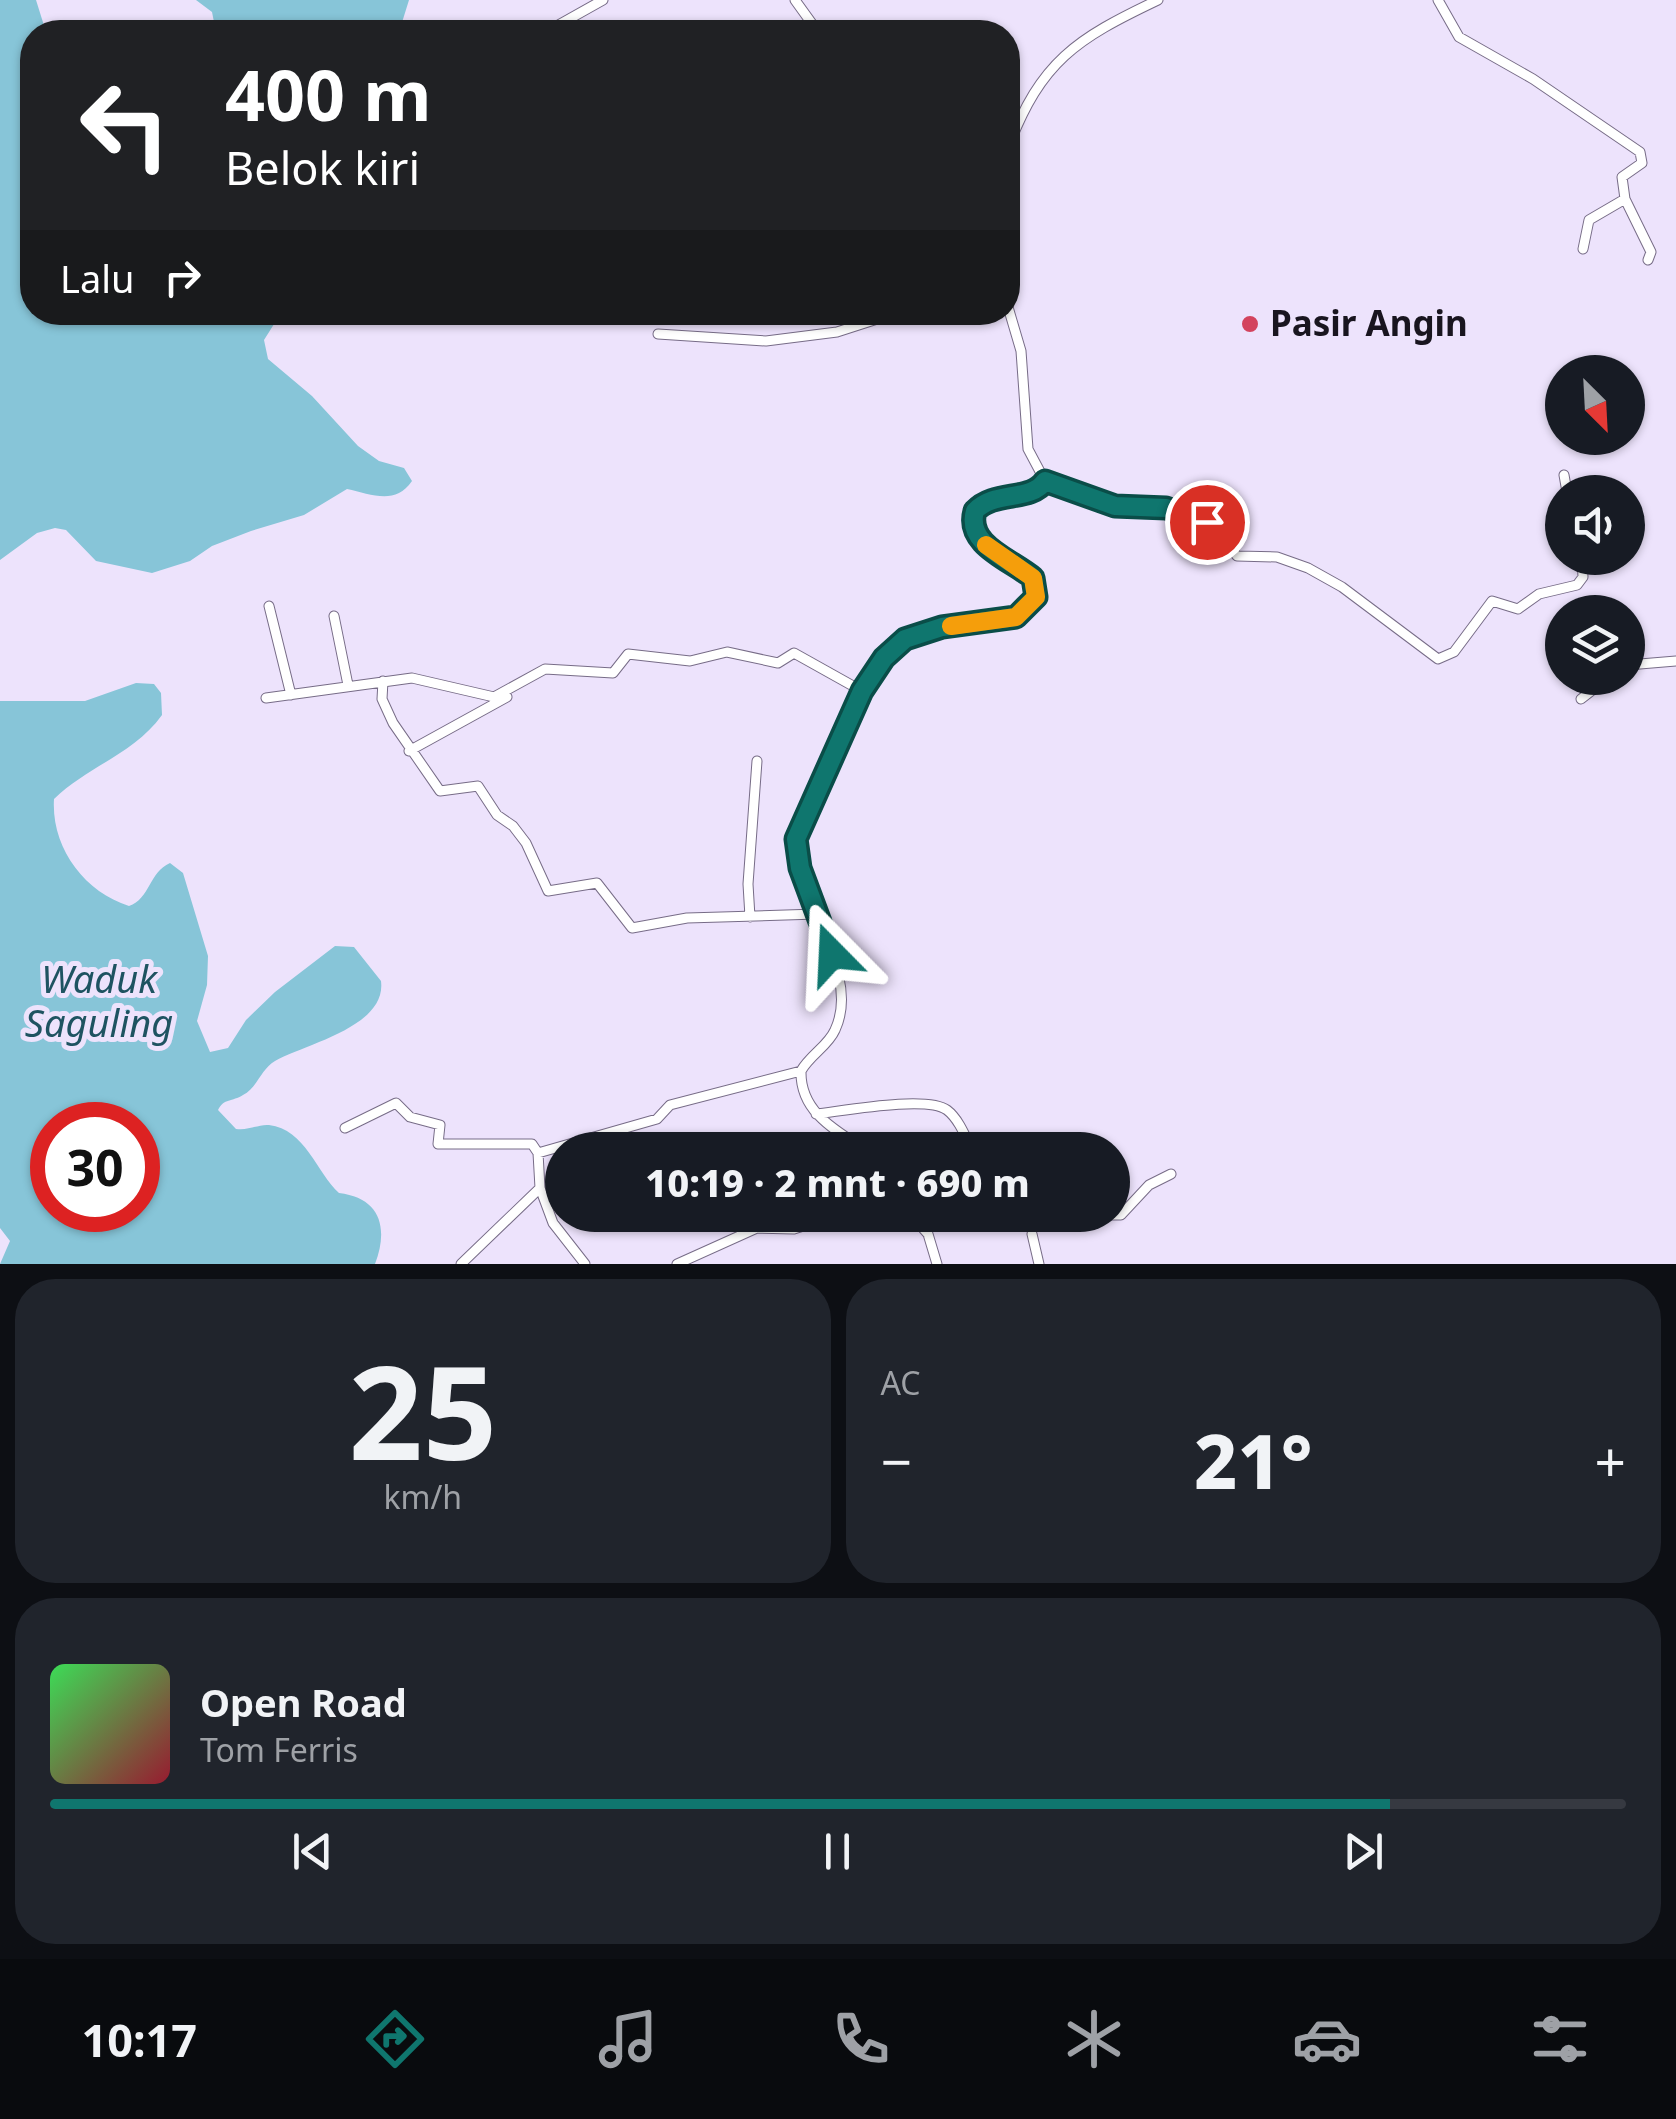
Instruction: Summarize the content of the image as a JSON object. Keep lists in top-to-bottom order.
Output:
{
  "water": ["Waduk Saguling"],
  "places": ["Pasir Angin"],
  "north": "bottom right",
  "page": {
    "turn": ["400 m", "Belok kiri"],
    "then": "Lalu",
    "limit": "30",
    "trip": "10:19 · 2 mnt · 690 m",
    "tile": [
      ["25", "km/h"],
      "AC"
    ],
    "heat": ["−", "21°", "+"],
    "song": ["Open Road", "Tom Ferris"],
    "tabs": "10:17"
  }
}
